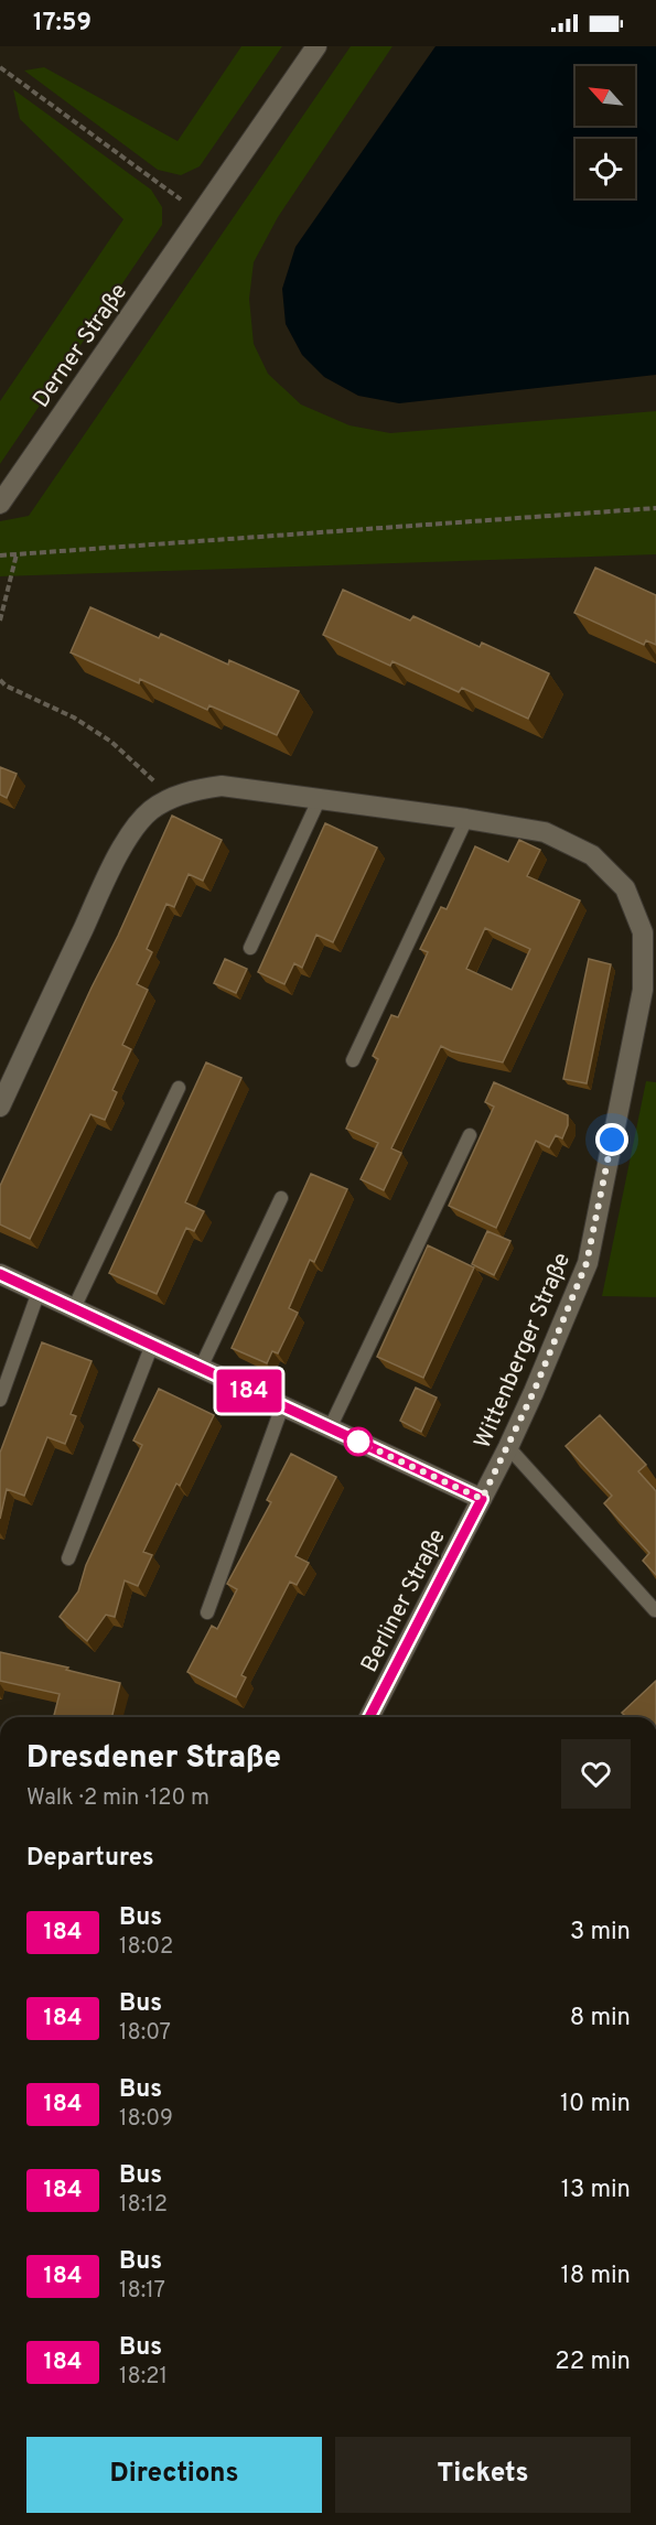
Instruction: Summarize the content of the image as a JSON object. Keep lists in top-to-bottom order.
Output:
{
  "streets": {
    "street": ["Derner Straße", "Wittenberger Straße", "Berliner Straße"]
  },
  "crossings": [
    ["Wittenberger Straße", "Berliner Straße"]
  ],
  "lines": ["bus line 184"],
  "north": "top left",
  "page": {
    "status": "17:59",
    "on_map": "184",
    "heading": [
      ["Dresdener Straße", "Walk · 2 min · 120 m"],
      "Departures"
    ],
    "list": [
      {
        "mark": "184",
        "name": "Bus",
        "note": "18:02",
        "value": "3 min"
      },
      {
        "mark": "184",
        "name": "Bus",
        "note": "18:07",
        "value": "8 min"
      },
      {
        "mark": "184",
        "name": "Bus",
        "note": "18:09",
        "value": "10 min"
      },
      {
        "mark": "184",
        "name": "Bus",
        "note": "18:12",
        "value": "13 min"
      },
      {
        "mark": "184",
        "name": "Bus",
        "note": "18:17",
        "value": "18 min"
      },
      {
        "mark": "184",
        "name": "Bus",
        "note": "18:21",
        "value": "22 min"
      }
    ],
    "buttons": ["Directions", "Tickets"]
  }
}
